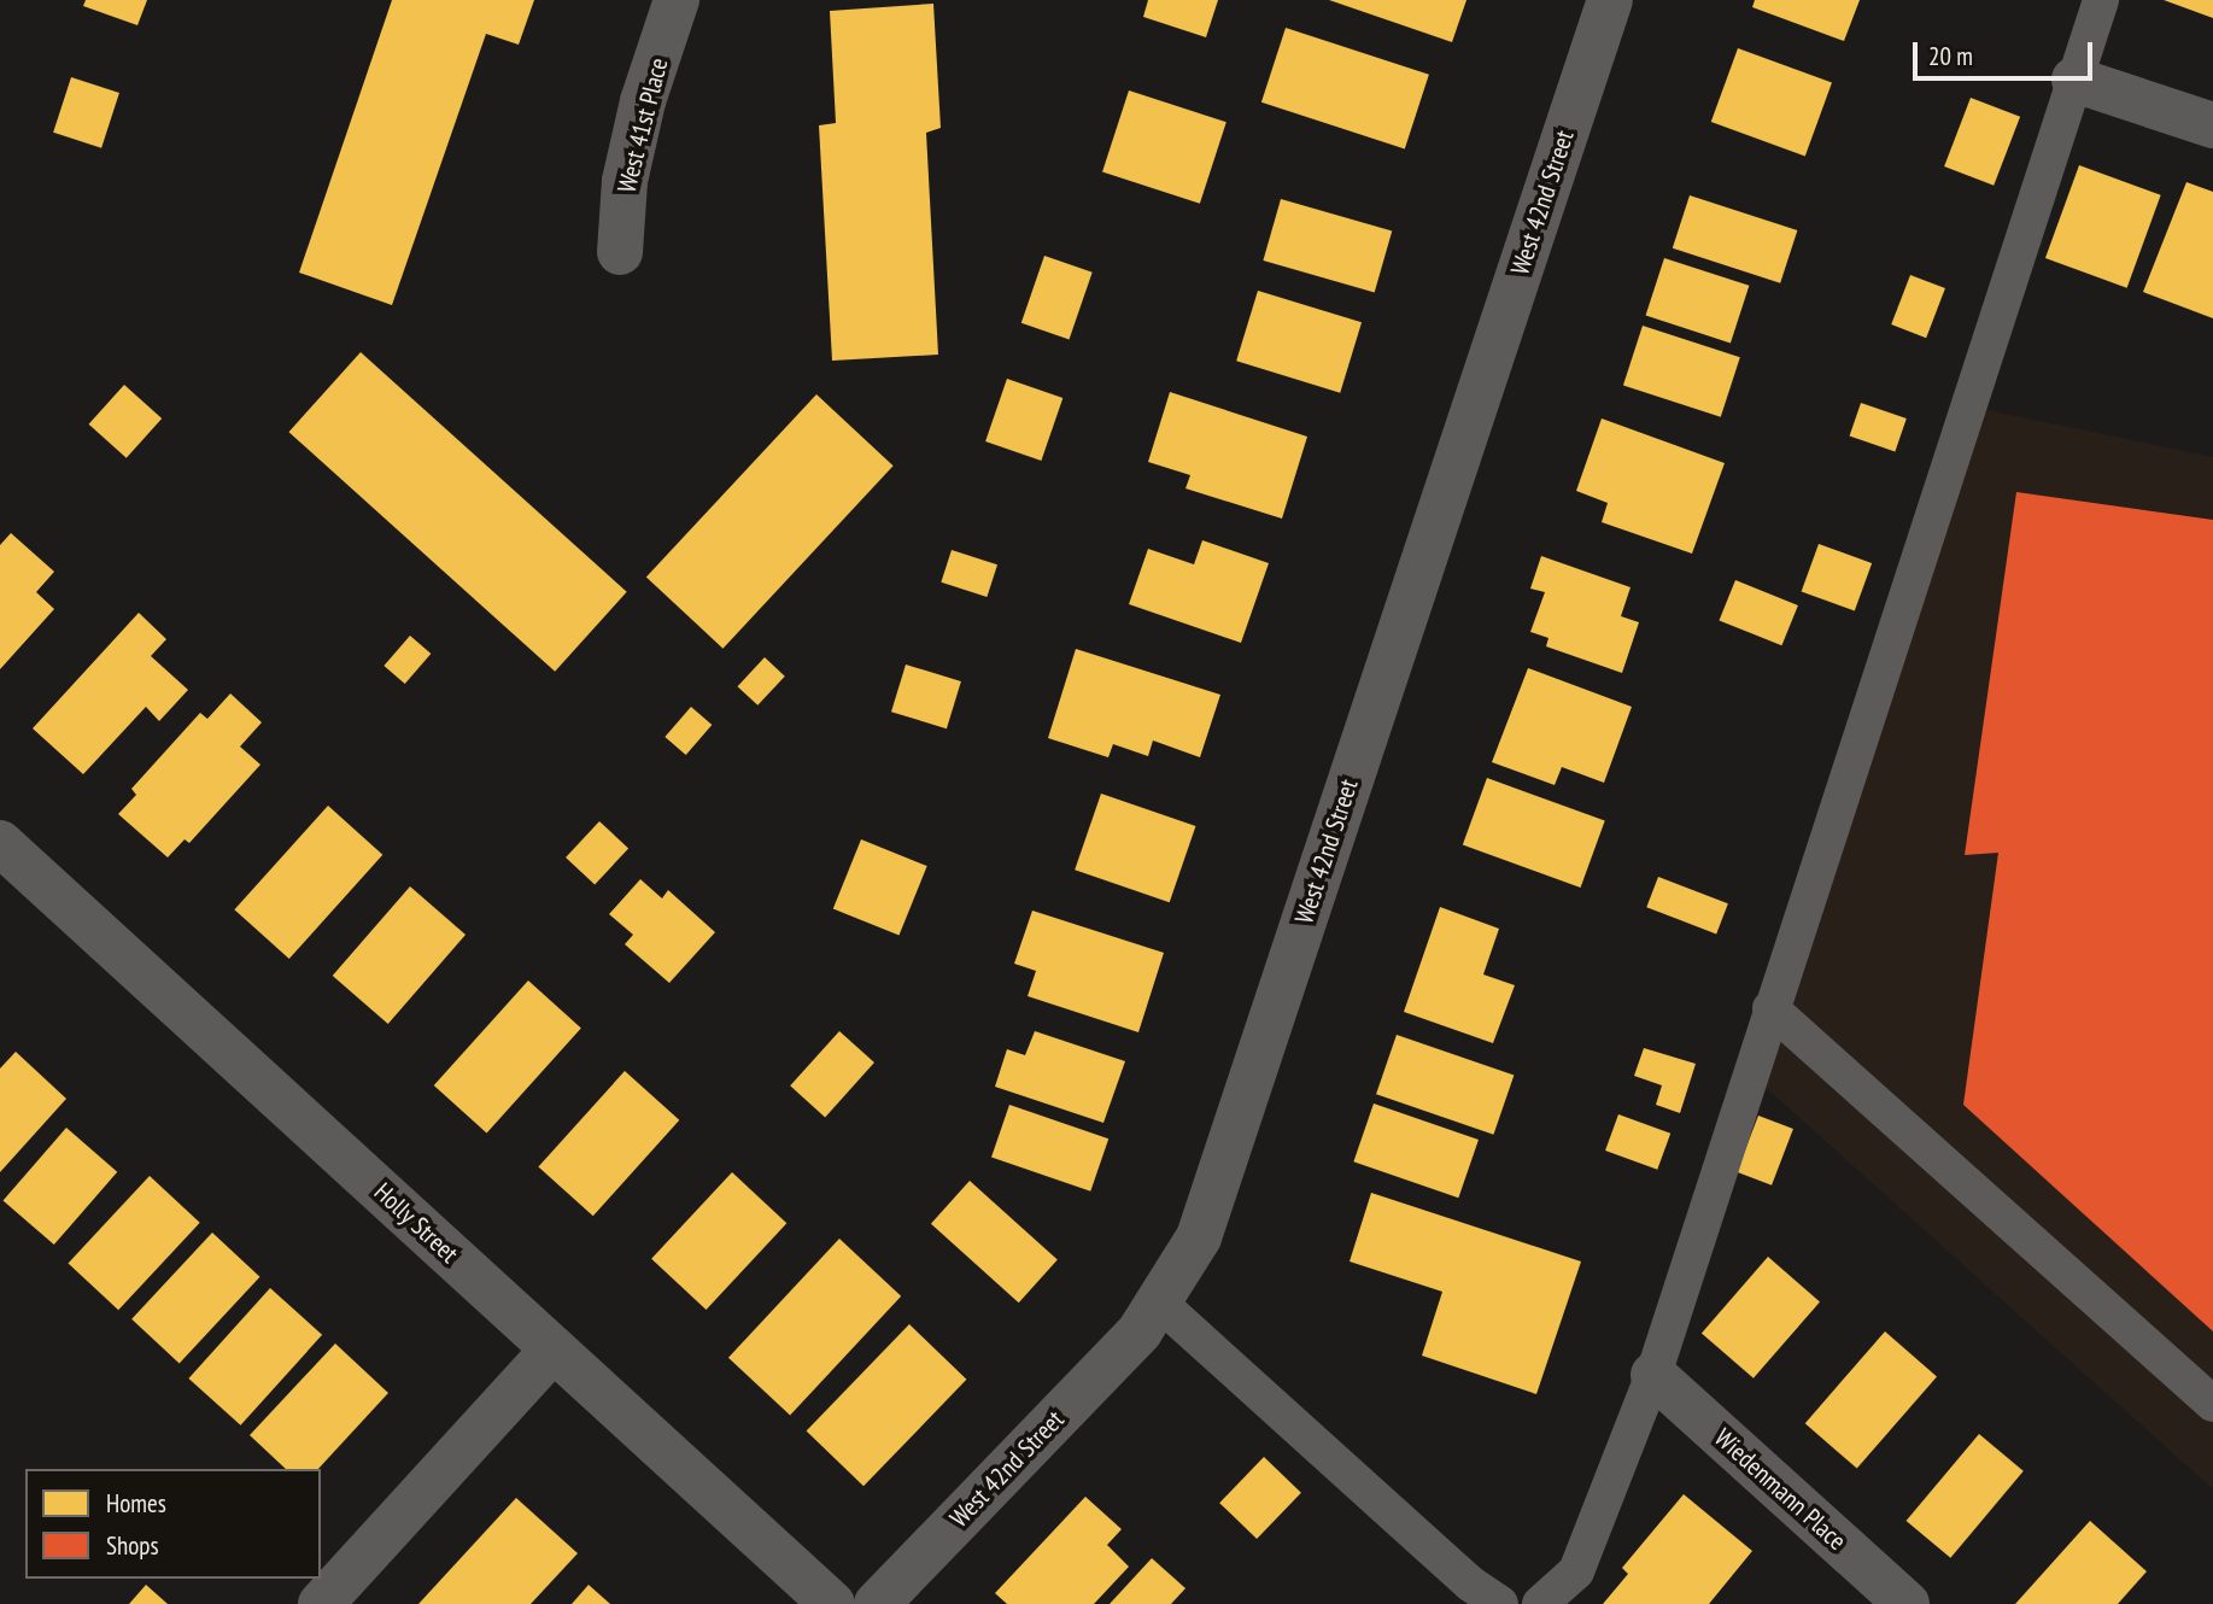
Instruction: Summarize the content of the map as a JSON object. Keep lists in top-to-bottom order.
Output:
{
  "streets": {
    "street": [
      "West 41st Place",
      "West 42nd Street",
      "Holly Street",
      "Wiedenmann Place"
    ]
  },
  "legend": ["Homes", "Shops"],
  "scale_bar": "20 m"
}
